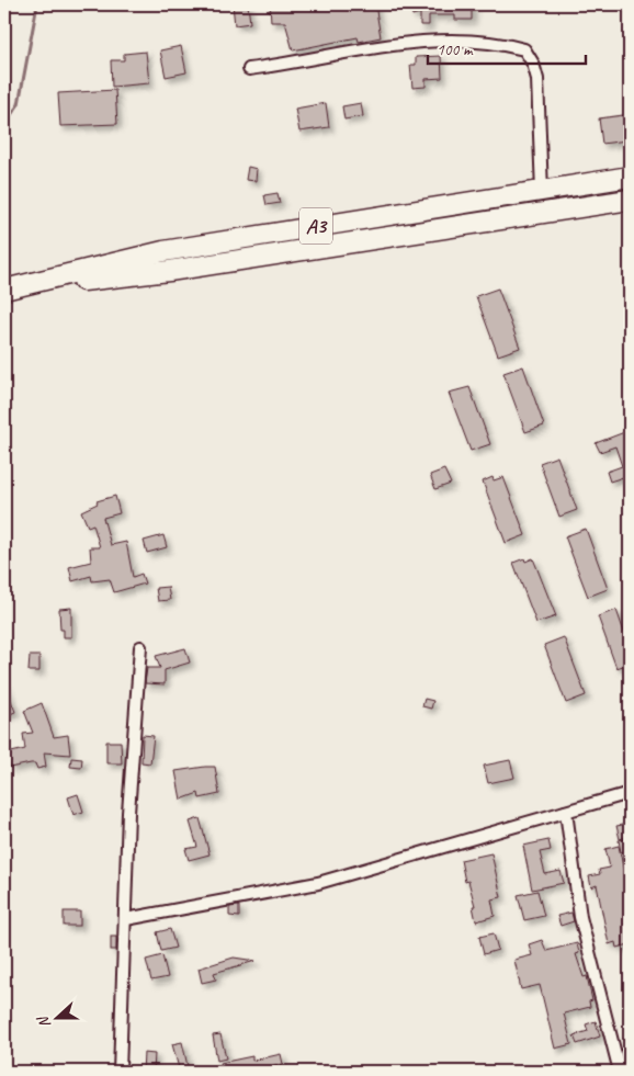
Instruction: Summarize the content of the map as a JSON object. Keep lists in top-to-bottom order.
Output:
{
  "streets": {
    "highway": ["A3"]
  },
  "scale_bar": "100 m",
  "north": "left"
}
